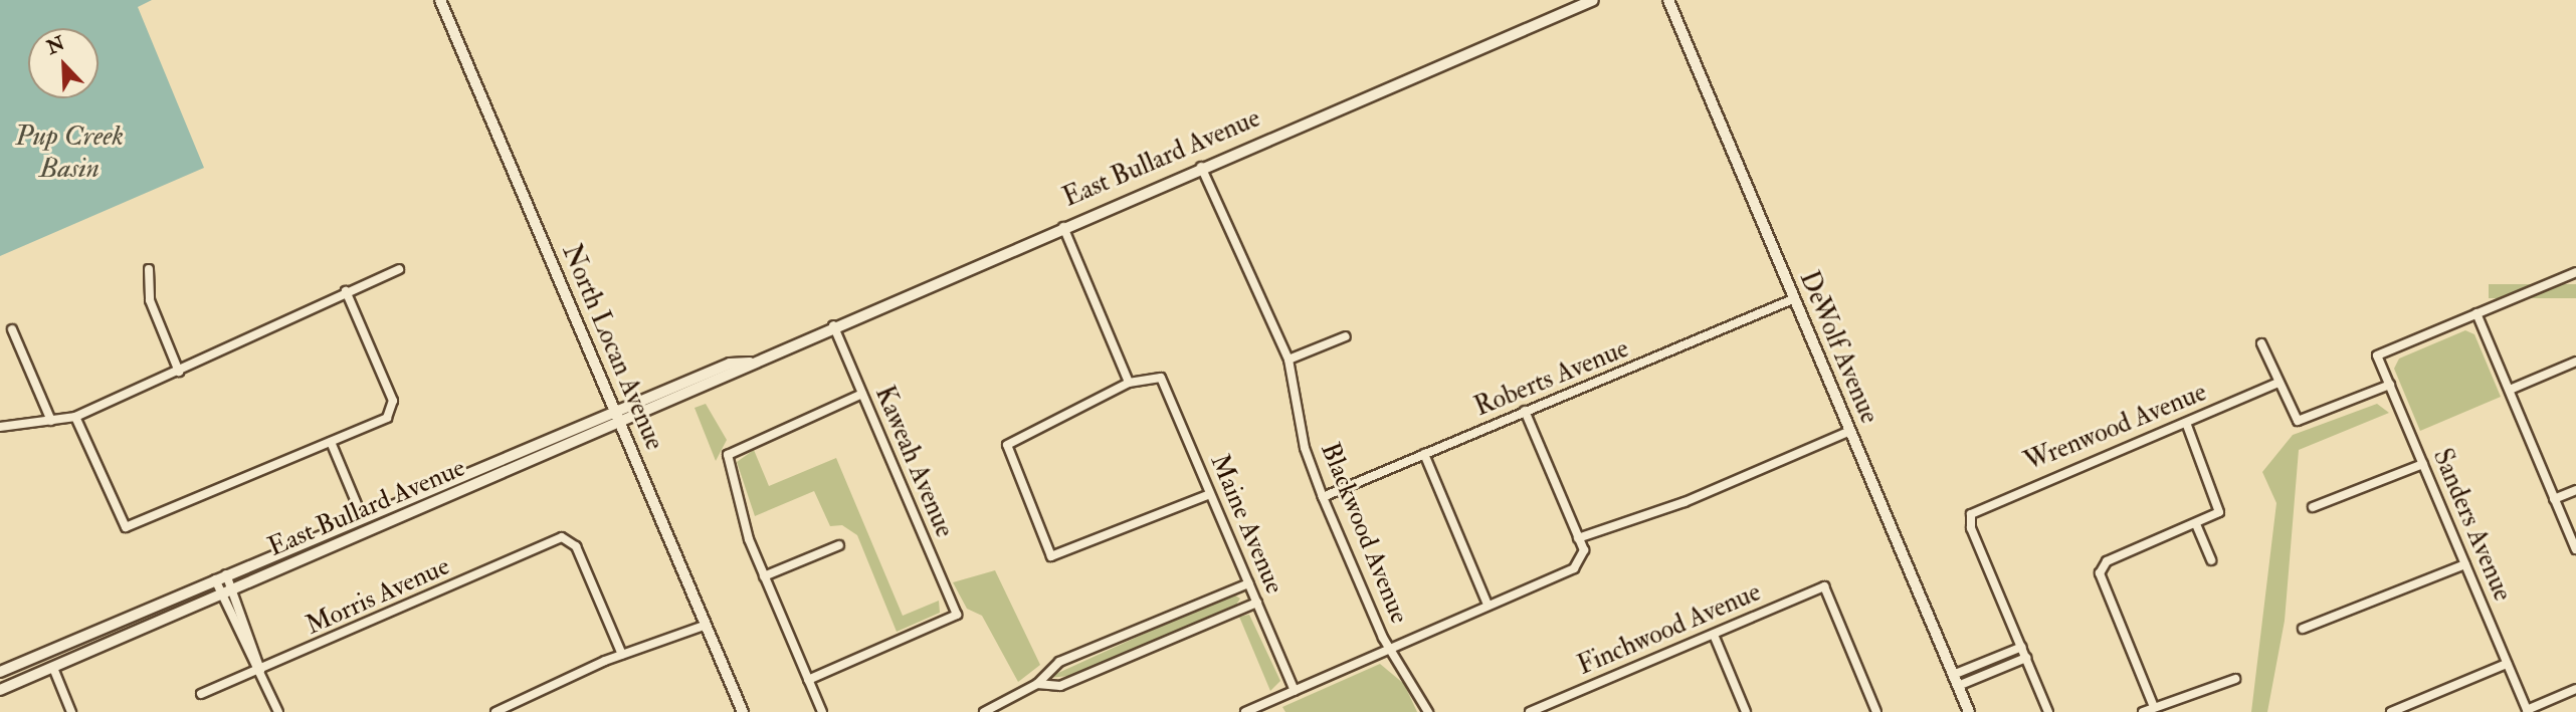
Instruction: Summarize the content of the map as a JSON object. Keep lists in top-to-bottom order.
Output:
{
  "streets": {
    "main road": ["East Bullard Avenue"],
    "street": [
      "North Locan Avenue",
      "DeWolf Avenue",
      "Roberts Avenue",
      "Wrenwood Avenue",
      "Kaweah Avenue",
      "Maine Avenue",
      "Sanders Avenue",
      "Blackwood Avenue",
      "Morris Avenue",
      "Finchwood Avenue"
    ]
  },
  "crossings": [
    ["East Bullard Avenue", "North Locan Avenue"],
    ["East Bullard Avenue", "Kaweah Avenue"],
    ["East Bullard Avenue", "Blackwood Avenue"],
    ["DeWolf Avenue", "Roberts Avenue"],
    ["Roberts Avenue", "Blackwood Avenue"]
  ],
  "water": ["Pup Creek Basin"],
  "north": "top left"
}
